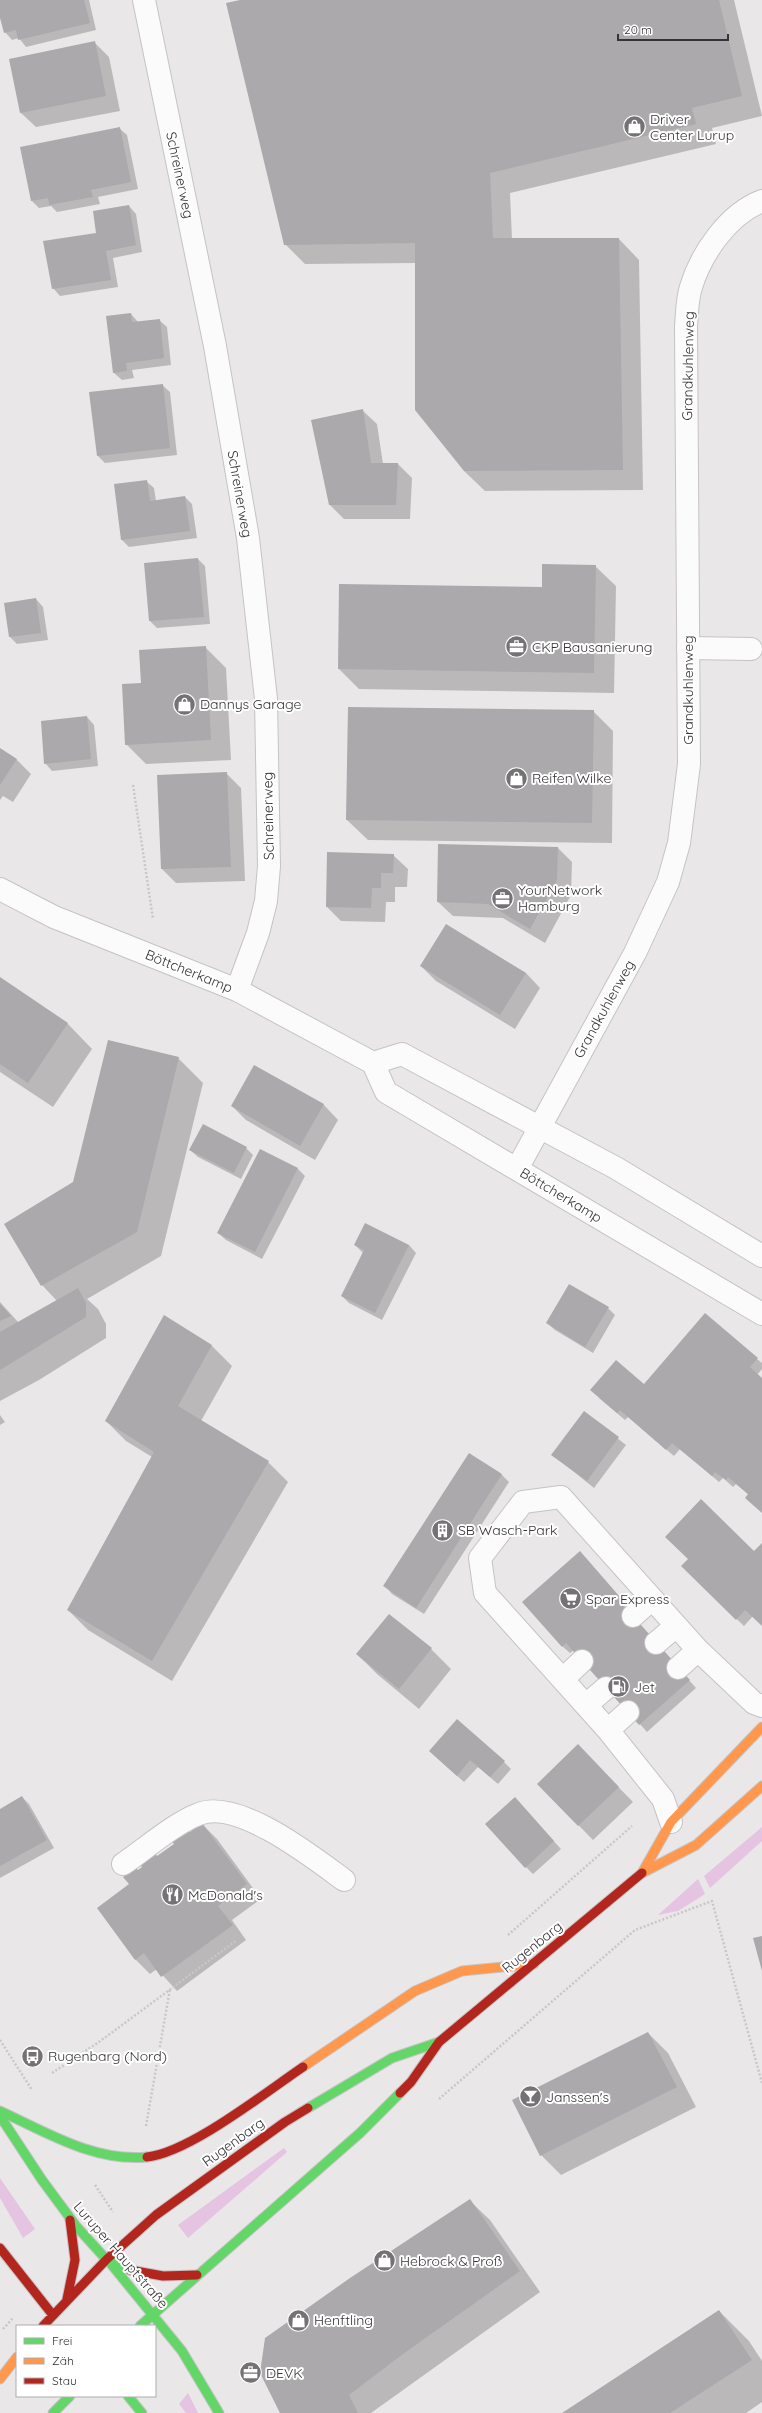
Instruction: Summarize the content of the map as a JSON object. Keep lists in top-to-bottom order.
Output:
{
  "streets": {
    "main road": ["Rugenbarg", "Luruper Hauptstraße"],
    "street": ["Schreinerweg", "Grandkuhlenweg", "Böttcherkamp"]
  },
  "crossings": [
    ["Schreinerweg", "Böttcherkamp"],
    ["Grandkuhlenweg", "Böttcherkamp"],
    ["Rugenbarg", "Luruper Hauptstraße"]
  ],
  "places": {
    "shop": [
      "Driver Center Lurup",
      "Dannys Garage",
      "Reifen Wilke",
      "Hebrock & Proß",
      "Henftling"
    ],
    "office": ["CKP Bausanierung", "YourNetwork Hamburg", "DEVK"],
    "building": ["SB Wasch-Park"],
    "supermarket": ["Spar Express"],
    "fuel station": ["Jet"],
    "restaurant": ["McDonald's"],
    "bus stop": ["Rugenbarg (Nord)"],
    "bar": ["Janssen's"]
  },
  "legend": ["Frei", "Zäh", "Stau"],
  "scale_bar": "20 m"
}
